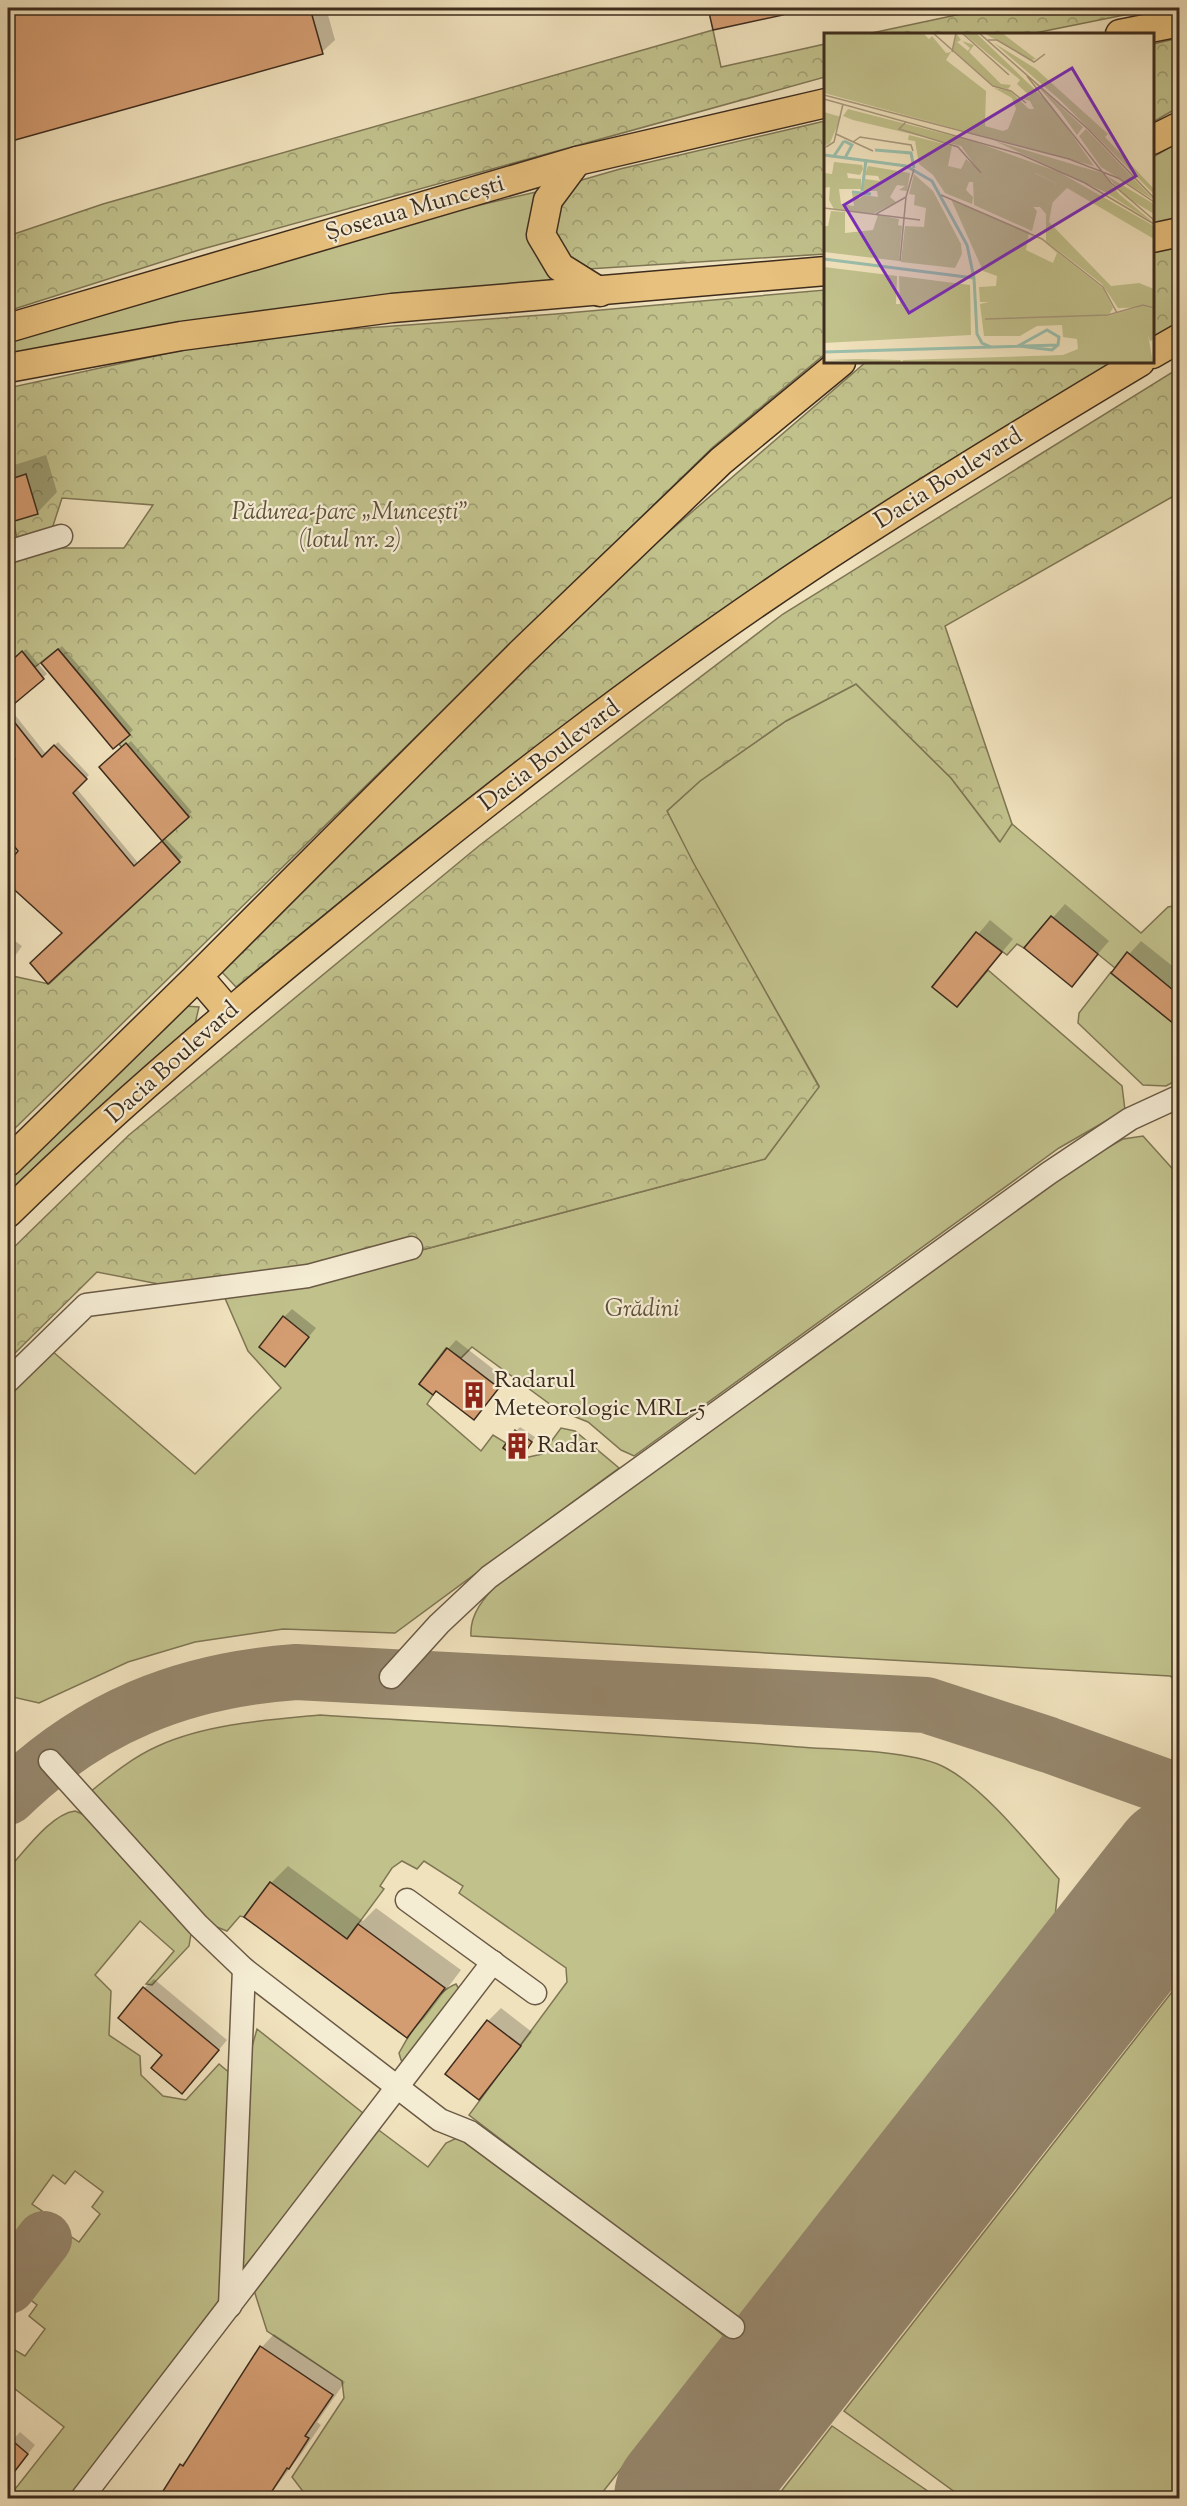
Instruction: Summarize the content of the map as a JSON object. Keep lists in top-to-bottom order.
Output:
{
  "streets": {
    "main road": ["Șoseaua Muncești", "Dacia Boulevard"]
  },
  "parks": ["Pădurea-parc „Muncești” (lotul nr. 2)", "Grădini"],
  "places": {
    "building": ["Radarul Meteorologic MRL-5", "Radar"]
  }
}
